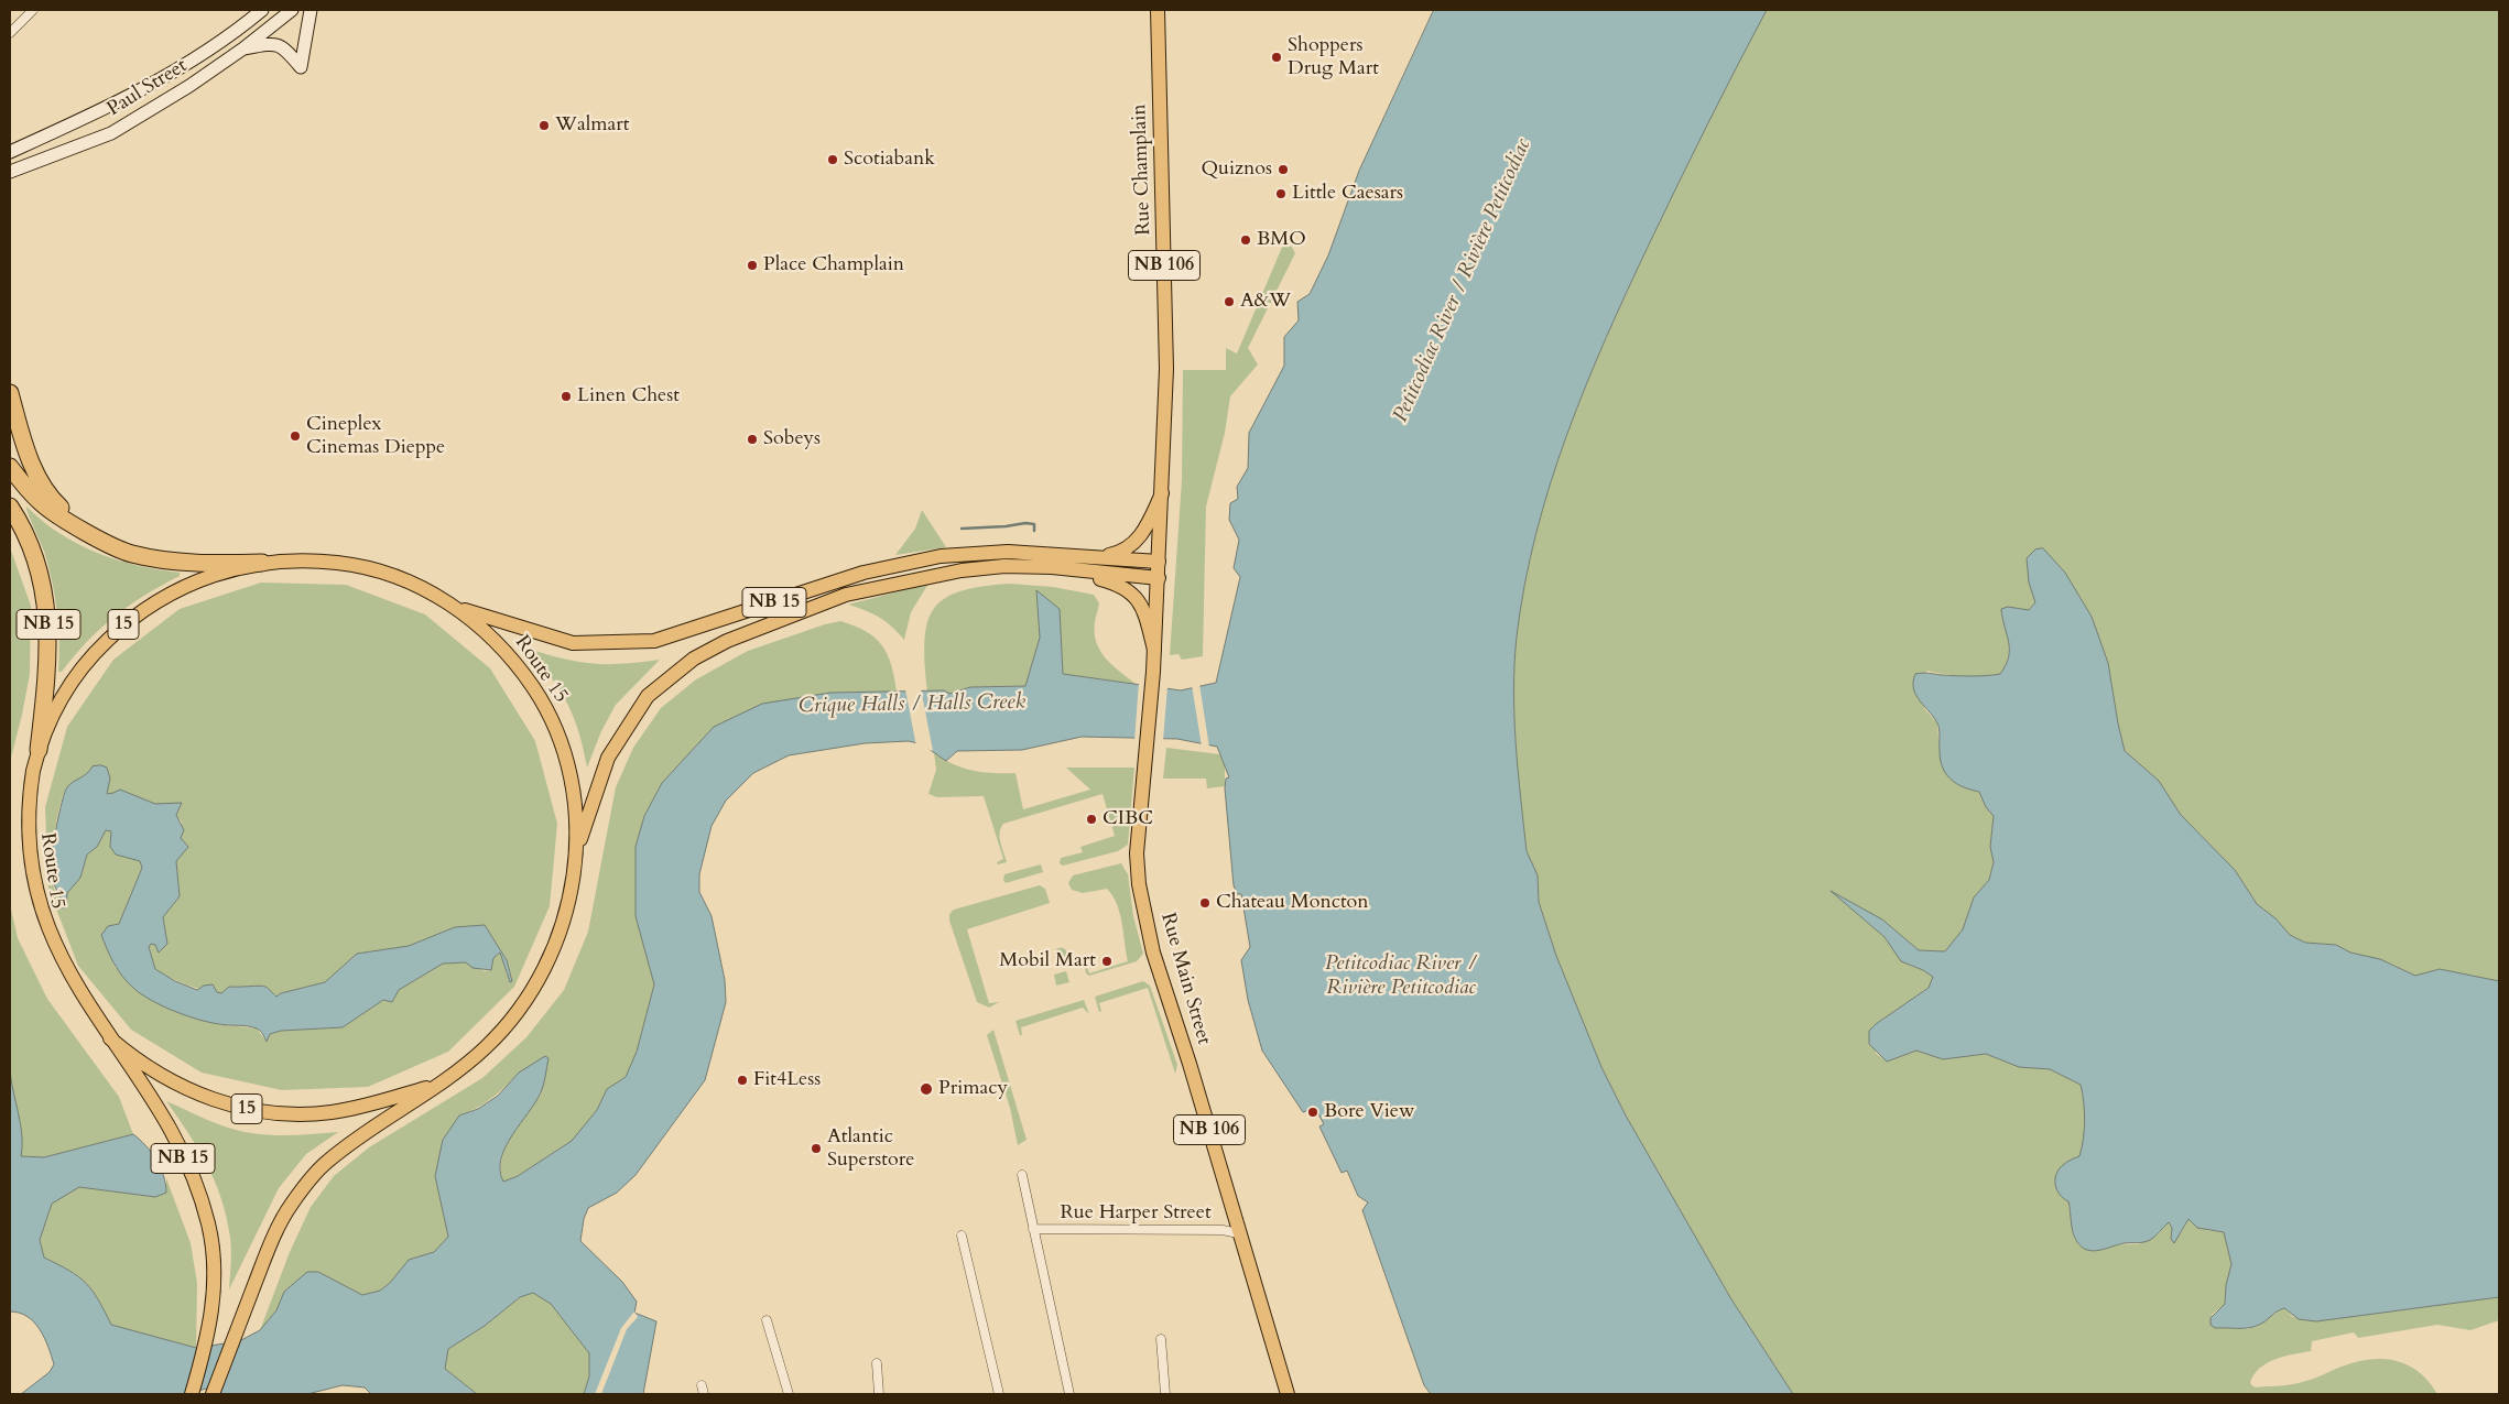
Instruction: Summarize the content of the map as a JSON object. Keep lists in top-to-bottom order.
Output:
{
  "streets": {
    "highway": ["NB 15", "Route 15"],
    "main road": [
      "Paul Street",
      "Rue Champlain",
      "NB 106",
      "15",
      "Rue Main Street"
    ],
    "street": ["Rue Harper Street"]
  },
  "crossings": [
    ["Rue Champlain", "NB 106"],
    ["NB 106", "NB 15"],
    ["NB 106", "Rue Main Street"],
    ["NB 15", "15"],
    ["NB 15", "Route 15"],
    ["NB 15", "Rue Main Street"],
    ["15", "Route 15"],
    ["Rue Main Street", "Rue Harper Street"]
  ],
  "water": ["Petitcodiac River / Rivière Petitcodiac", "Crique Halls / Halls Creek"],
  "places": [
    "Shoppers Drug Mart",
    "Walmart",
    "Scotiabank",
    "Quiznos",
    "Little Caesars",
    "BMO",
    "Place Champlain",
    "A&W",
    "Linen Chest",
    "Cineplex Cinemas Dieppe",
    "Sobeys",
    "CIBC",
    "Chateau Moncton",
    "Mobil Mart",
    "Fit4Less",
    "Primacy",
    "Bore View",
    "Atlantic Superstore"
  ]
}
